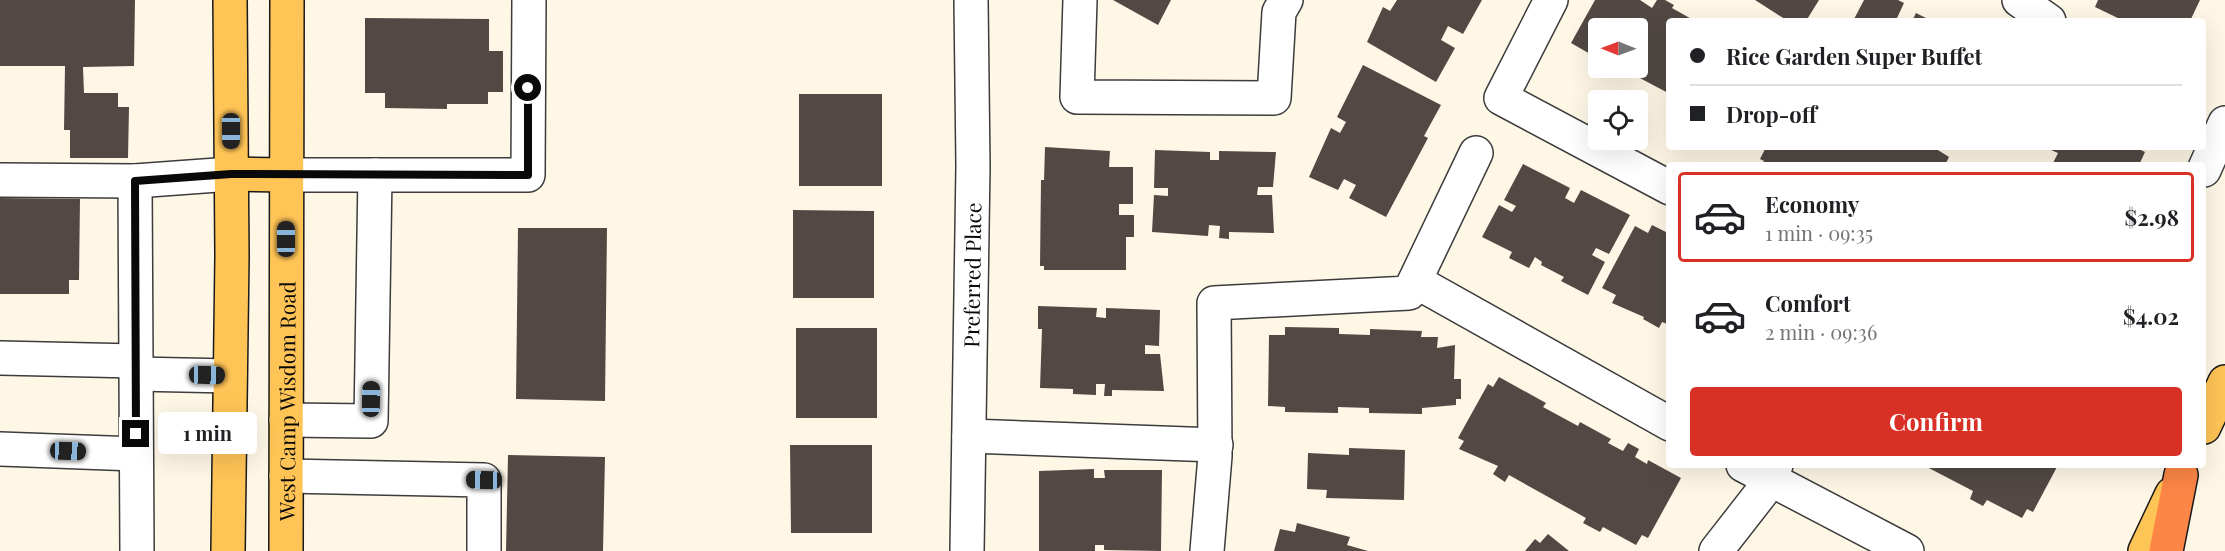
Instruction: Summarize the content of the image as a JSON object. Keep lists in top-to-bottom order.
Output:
{
  "streets": {
    "main road": ["West Camp Wisdom Road"],
    "street": ["Preferred Place"]
  },
  "north": "left",
  "page": {
    "banner": ["Rice Garden Super Buffet", "Drop-off"],
    "list": [
      {
        "name": "Economy",
        "note": "1 min · 09:35",
        "value": "$2.98"
      },
      {
        "name": "Comfort",
        "note": "2 min · 09:36",
        "value": "$4.02"
      }
    ],
    "buttons": "Confirm",
    "bubble": "1 min"
  }
}
